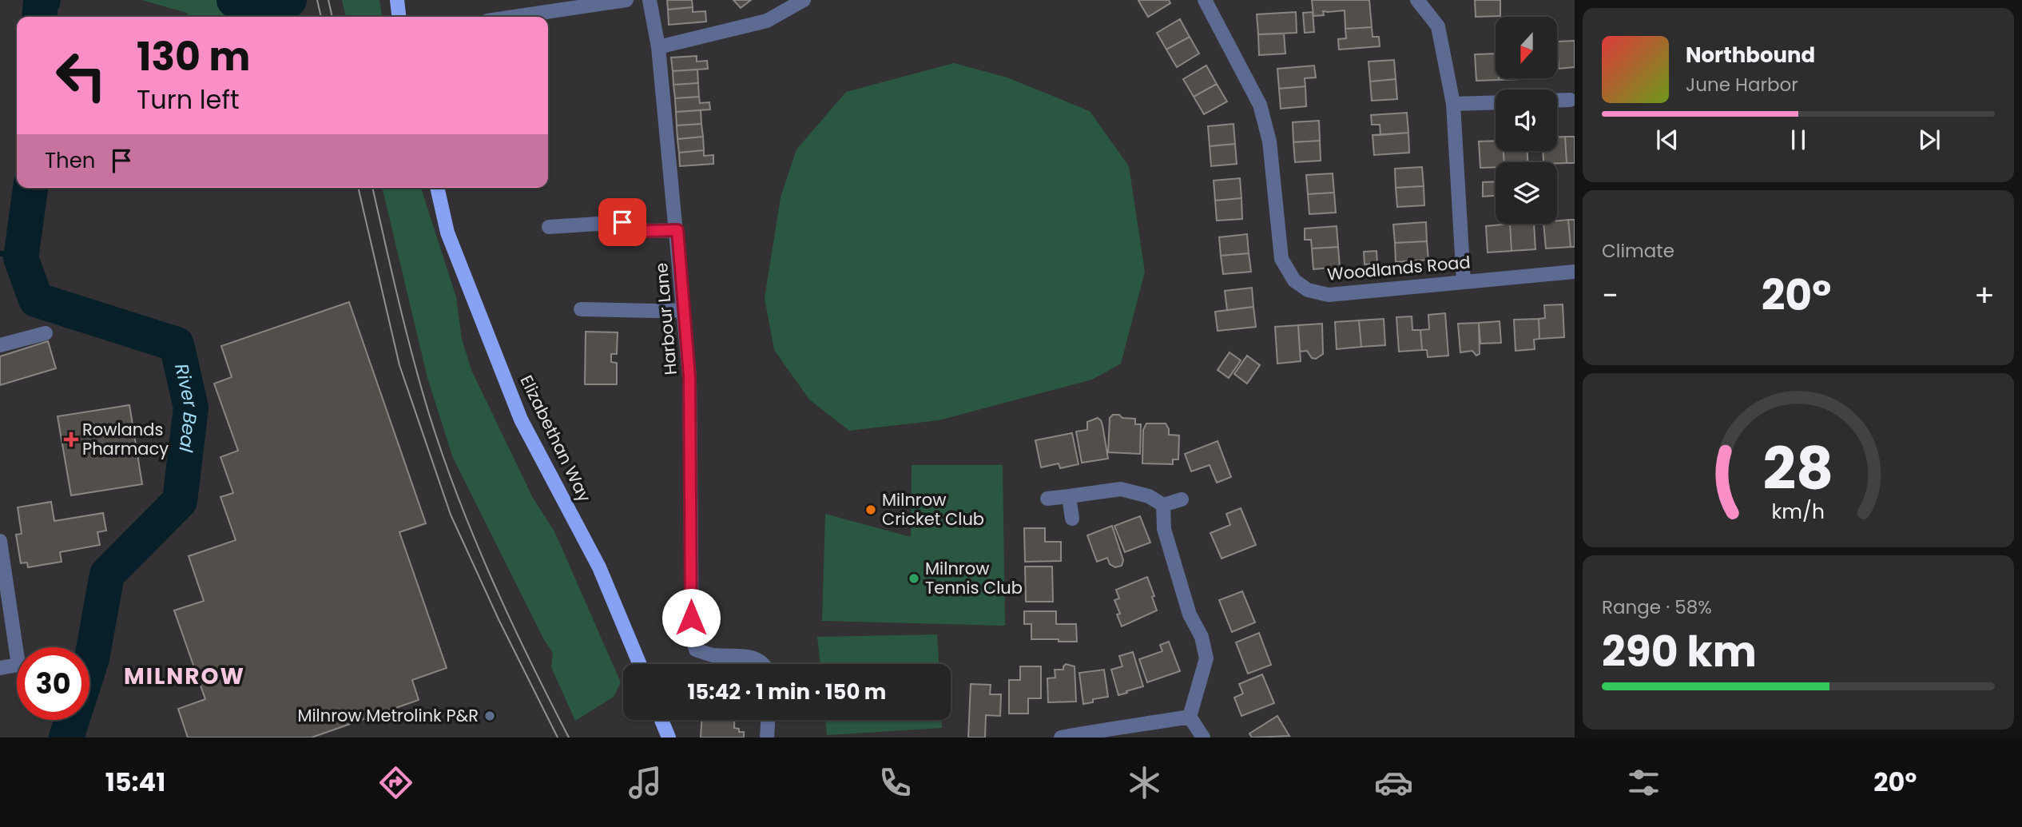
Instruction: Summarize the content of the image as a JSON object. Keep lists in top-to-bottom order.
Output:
{
  "streets": {
    "main road": ["Elizabethan Way"],
    "street": ["Woodlands Road", "Harbour Lane"]
  },
  "districts": ["MILNROW"],
  "water": ["River Beal"],
  "places": {
    "health": ["Rowlands Pharmacy"],
    "other": ["Milnrow Cricket Club", "Milnrow Tennis Club", "Milnrow Metrolink P&R"]
  },
  "north": "bottom",
  "page": {
    "turn": ["130 m", "Turn left"],
    "song": ["Northbound", "June Harbor"],
    "then": "Then",
    "tile": [
      "Climate",
      ["Range · 58%", "290 km"]
    ],
    "heat": ["−", "20°", "+"],
    "limit": "30",
    "trip": "15:42 · 1 min · 150 m",
    "tabs": ["15:41", "20°"],
    "gauge": ["28", "km/h"]
  }
}
